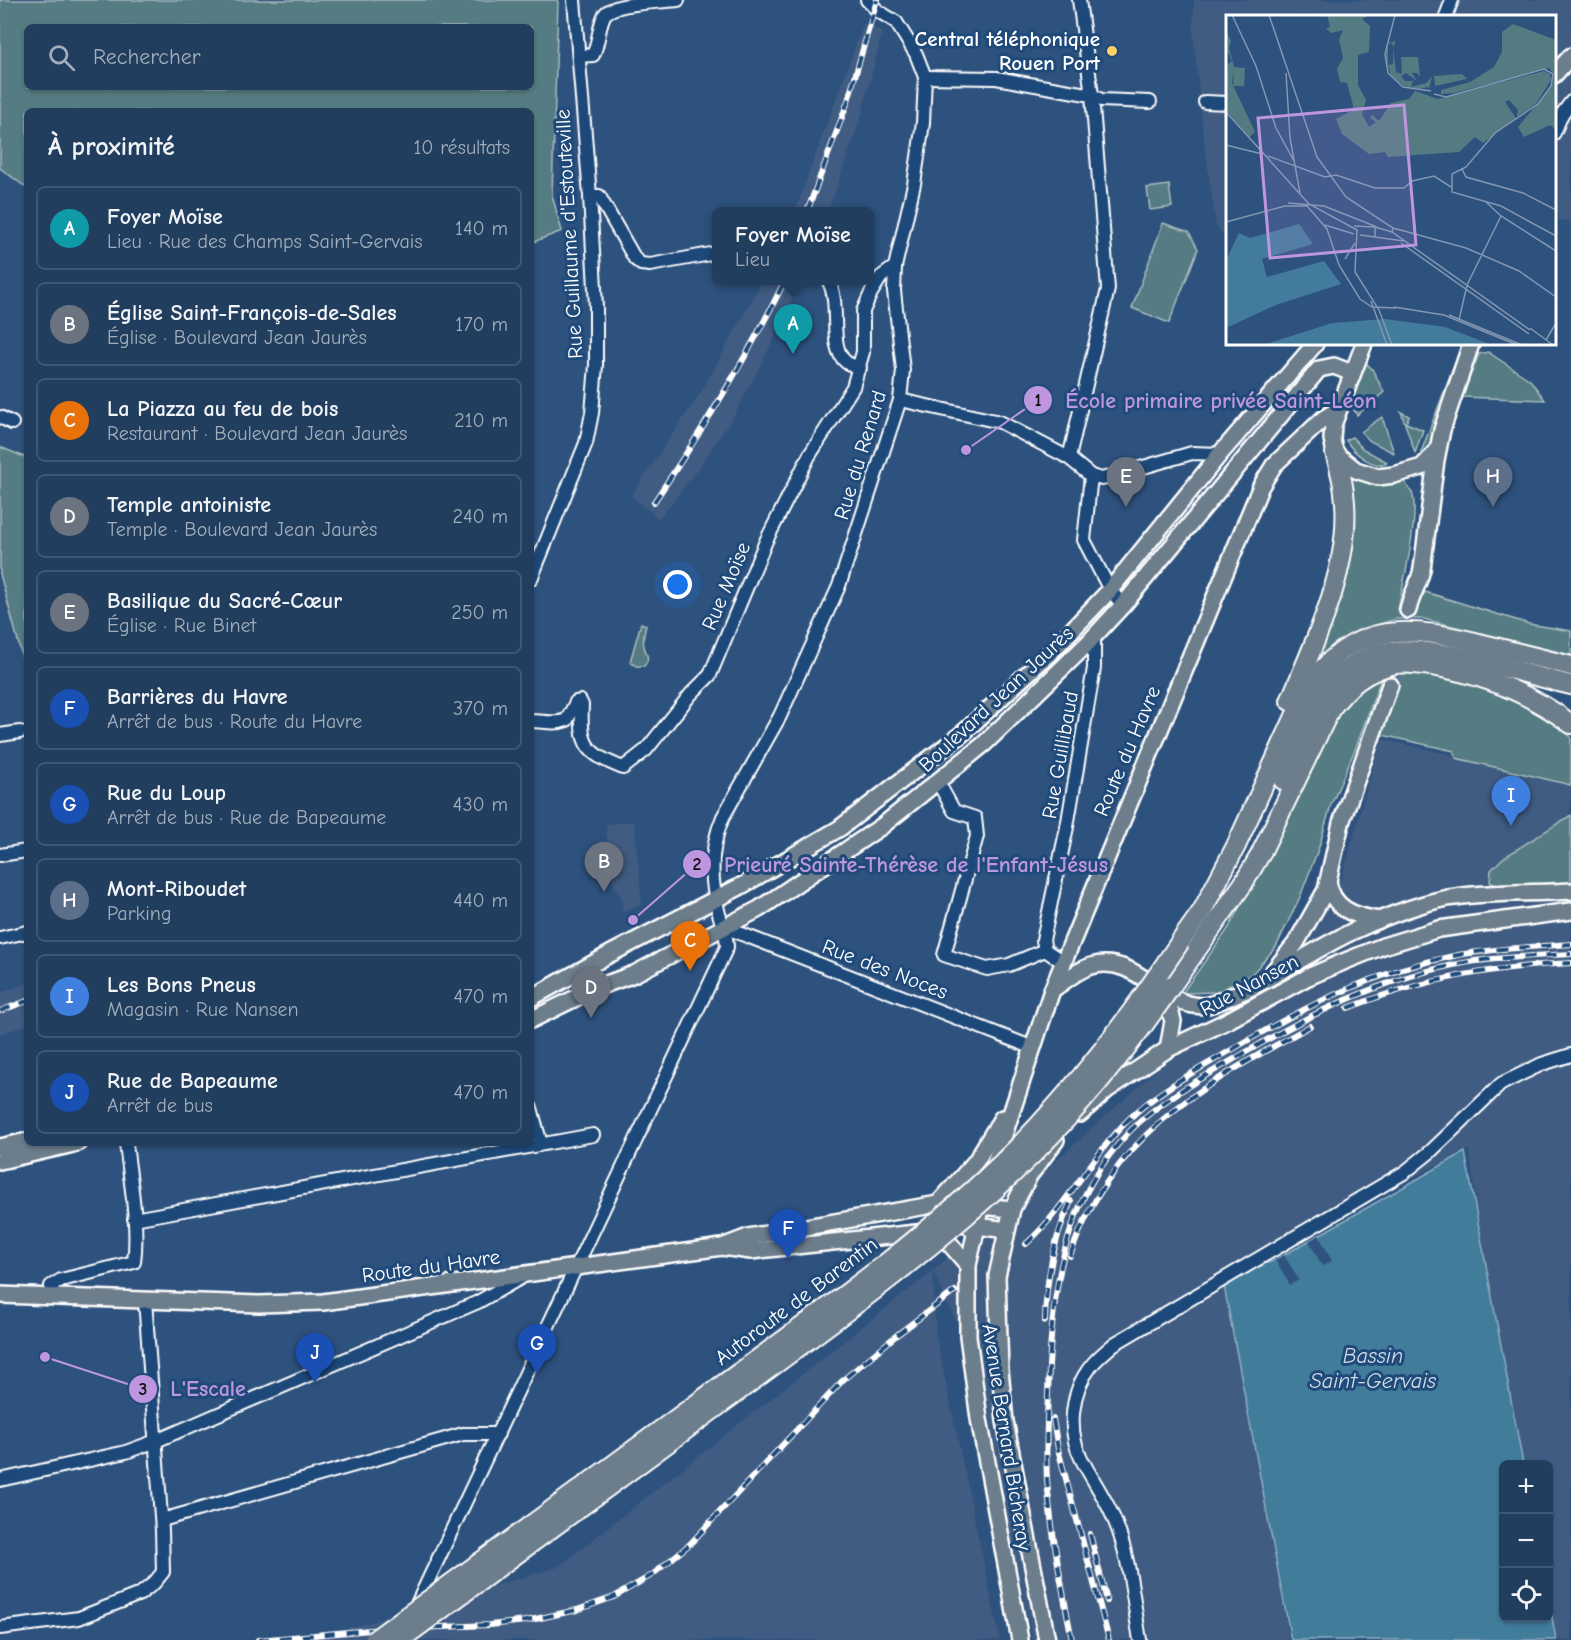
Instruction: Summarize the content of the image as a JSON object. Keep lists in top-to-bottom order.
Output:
{
  "streets": {
    "highway": ["Autoroute de Barentin"],
    "main road": [
      "Boulevard Jean Jaurès",
      "Route du Havre",
      "Rue Nansen",
      "Avenue Bernard Bicheray"
    ],
    "street": [
      "Rue Guillaume d'Estouteville",
      "Rue du Renard",
      "Rue Moïse",
      "Rue Guillibaud",
      "Rue des Noces"
    ]
  },
  "crossings": [
    ["Rue du Renard", "Rue Moïse"],
    ["Rue du Renard", "Boulevard Jean Jaurès"],
    ["Rue du Renard", "Route du Havre"],
    ["Rue du Renard", "Rue des Noces"],
    ["Rue du Renard", "Autoroute de Barentin"],
    ["Boulevard Jean Jaurès", "Rue Guillibaud"],
    ["Boulevard Jean Jaurès", "Rue des Noces"],
    ["Route du Havre", "Rue des Noces"],
    ["Route du Havre", "Rue Nansen"],
    ["Route du Havre", "Avenue Bernard Bicheray"],
    ["Rue Nansen", "Autoroute de Barentin"],
    ["Rue Nansen", "Avenue Bernard Bicheray"]
  ],
  "water": ["Bassin Saint-Gervais"],
  "places": [
    "Central téléphonique Rouen Port",
    "École primaire privée Saint-Léon",
    "Prieuré Sainte-Thérèse de l'Enfant-Jésus",
    "L'Escale"
  ],
  "page": {
    "search": "Rechercher",
    "heading": ["À proximité", "10 résultats"],
    "list": [
      {
        "mark": "A",
        "name": "Foyer Moïse",
        "note": "Lieu · Rue des Champs Saint-Gervais",
        "value": "140 m"
      },
      {
        "mark": "B",
        "name": "Église Saint-François-de-Sales",
        "note": "Église · Boulevard Jean Jaurès",
        "value": "170 m"
      },
      {
        "mark": "C",
        "name": "La Piazza au feu de bois",
        "note": "Restaurant · Boulevard Jean Jaurès",
        "value": "210 m"
      },
      {
        "mark": "D",
        "name": "Temple antoiniste",
        "note": "Temple · Boulevard Jean Jaurès",
        "value": "240 m"
      },
      {
        "mark": "E",
        "name": "Basilique du Sacré-Cœur",
        "note": "Église · Rue Binet",
        "value": "250 m"
      },
      {
        "mark": "F",
        "name": "Barrières du Havre",
        "note": "Arrêt de bus · Route du Havre",
        "value": "370 m"
      },
      {
        "mark": "G",
        "name": "Rue du Loup",
        "note": "Arrêt de bus · Rue de Bapeaume",
        "value": "430 m"
      },
      {
        "mark": "H",
        "name": "Mont-Riboudet",
        "note": "Parking",
        "value": "440 m"
      },
      {
        "mark": "I",
        "name": "Les Bons Pneus",
        "note": "Magasin · Rue Nansen",
        "value": "470 m"
      },
      {
        "mark": "J",
        "name": "Rue de Bapeaume",
        "note": "Arrêt de bus",
        "value": "470 m"
      }
    ],
    "popup": ["Foyer Moïse", "Lieu"],
    "pins": [
      "A",
      "E",
      "H",
      "I",
      "B",
      "C",
      "D",
      "F",
      "G",
      "J"
    ],
    "map_buttons": ["+", "−"]
  }
}
